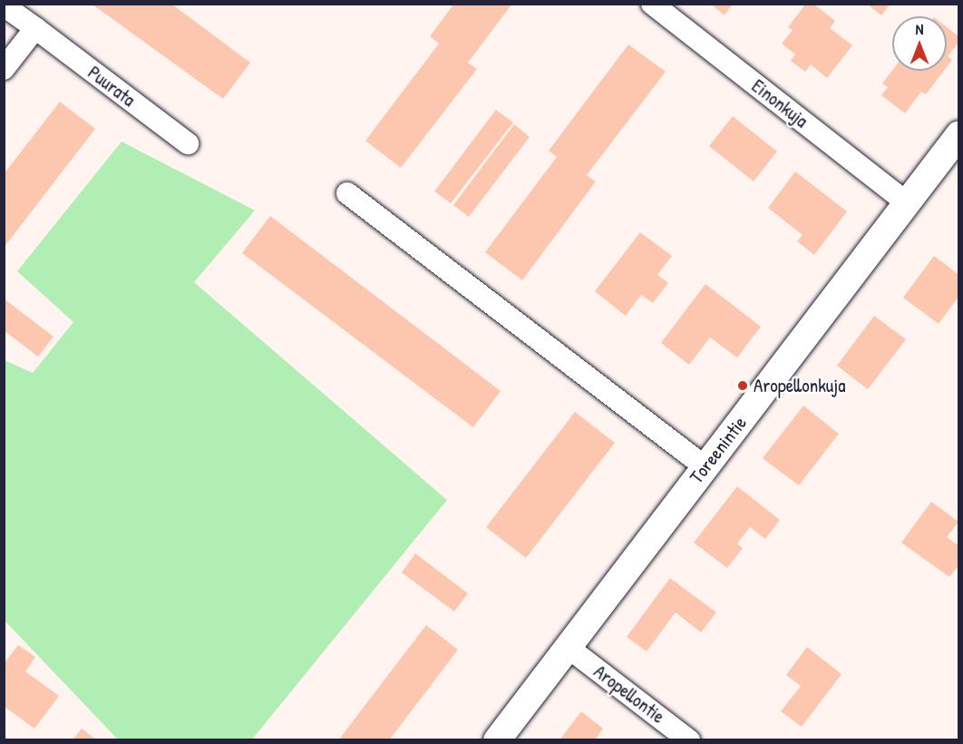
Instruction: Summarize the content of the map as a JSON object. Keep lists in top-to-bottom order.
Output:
{
  "streets": {
    "street": [
      "Puurata",
      "Einonkuja",
      "Toreenintie",
      "Aropellontie"
    ]
  },
  "crossings": [
    ["Einonkuja", "Toreenintie"],
    ["Toreenintie", "Aropellontie"]
  ],
  "places": ["Aropellonkuja"],
  "north": "top"
}
